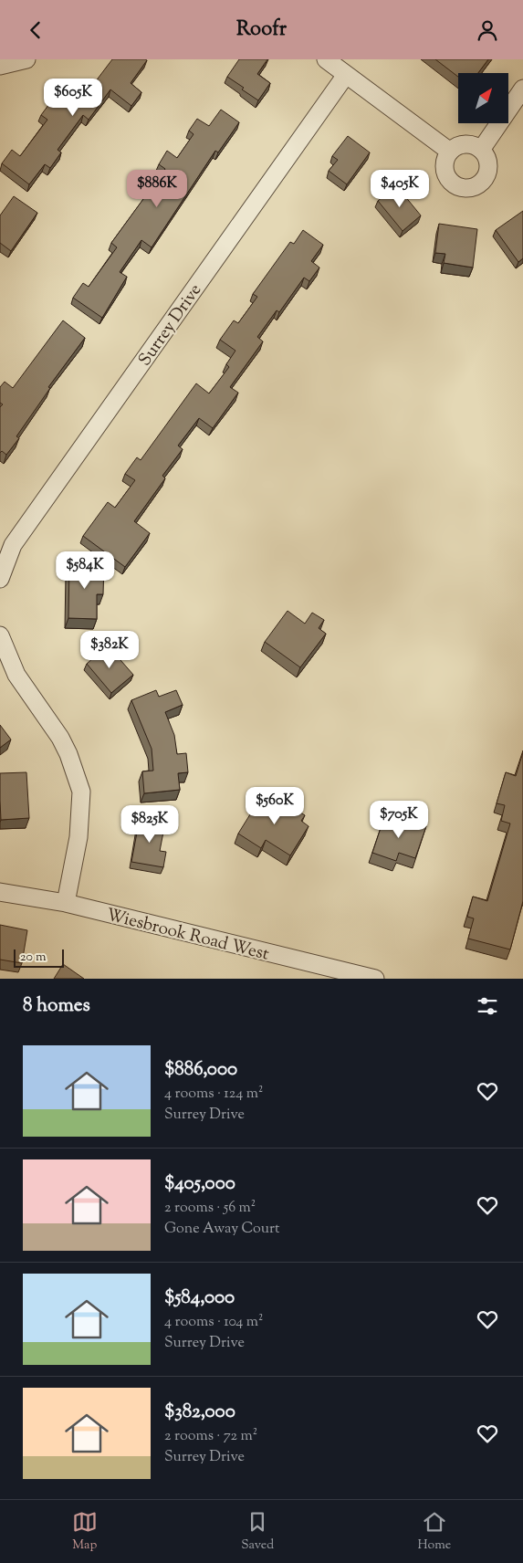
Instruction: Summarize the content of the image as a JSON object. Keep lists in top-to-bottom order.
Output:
{
  "streets": {
    "street": ["Surrey Drive", "Wiesbrook Road West"]
  },
  "scale_bar": "20 m",
  "north": "top right",
  "page": {
    "header": "Roofr",
    "price": [
      "$605K",
      "$886K",
      "$405K",
      "$584K",
      "$382K",
      "$560K",
      "$705K",
      "$825K"
    ],
    "scale": "20 m",
    "heading": "8 homes",
    "list": [
      {
        "name": "$886,000",
        "note": "4 rooms · 124 m² · Surrey Drive"
      },
      {
        "name": "$405,000",
        "note": "2 rooms · 56 m² · Gone Away Court"
      },
      {
        "name": "$584,000",
        "note": "4 rooms · 104 m² · Surrey Drive"
      },
      {
        "name": "$382,000",
        "note": "2 rooms · 72 m² · Surrey Drive"
      }
    ],
    "tabs": ["Map", "Saved", "Home"]
  }
}
